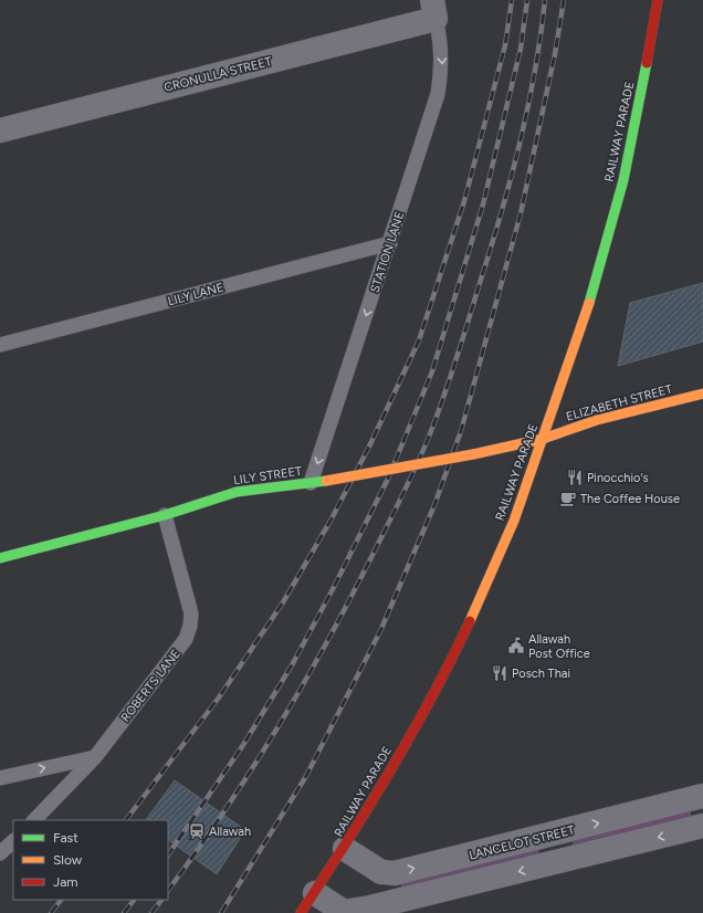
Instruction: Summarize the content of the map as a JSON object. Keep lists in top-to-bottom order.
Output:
{
  "streets": {
    "main road": ["RAILWAY PARADE", "ELIZABETH STREET", "LILY STREET"],
    "street": ["CRONULLA STREET", "LANCELOT STREET"],
    "lane": ["STATION LANE", "LILY LANE", "ROBERTS LANE"]
  },
  "crossings": [
    ["CRONULLA STREET", "STATION LANE"],
    ["RAILWAY PARADE", "ELIZABETH STREET"],
    ["RAILWAY PARADE", "LILY STREET"],
    ["STATION LANE", "LILY LANE"],
    ["STATION LANE", "LILY STREET"],
    ["ELIZABETH STREET", "LILY STREET"],
    ["LILY STREET", "ROBERTS LANE"]
  ],
  "one_way": ["STATION LANE"],
  "places": {
    "restaurant": ["Pinocchio's", "Posch Thai"],
    "cafe": ["The Coffee House"],
    "public building": ["Allawah Post Office"],
    "station": ["Allawah"]
  },
  "legend": ["Fast", "Slow", "Jam"]
}
